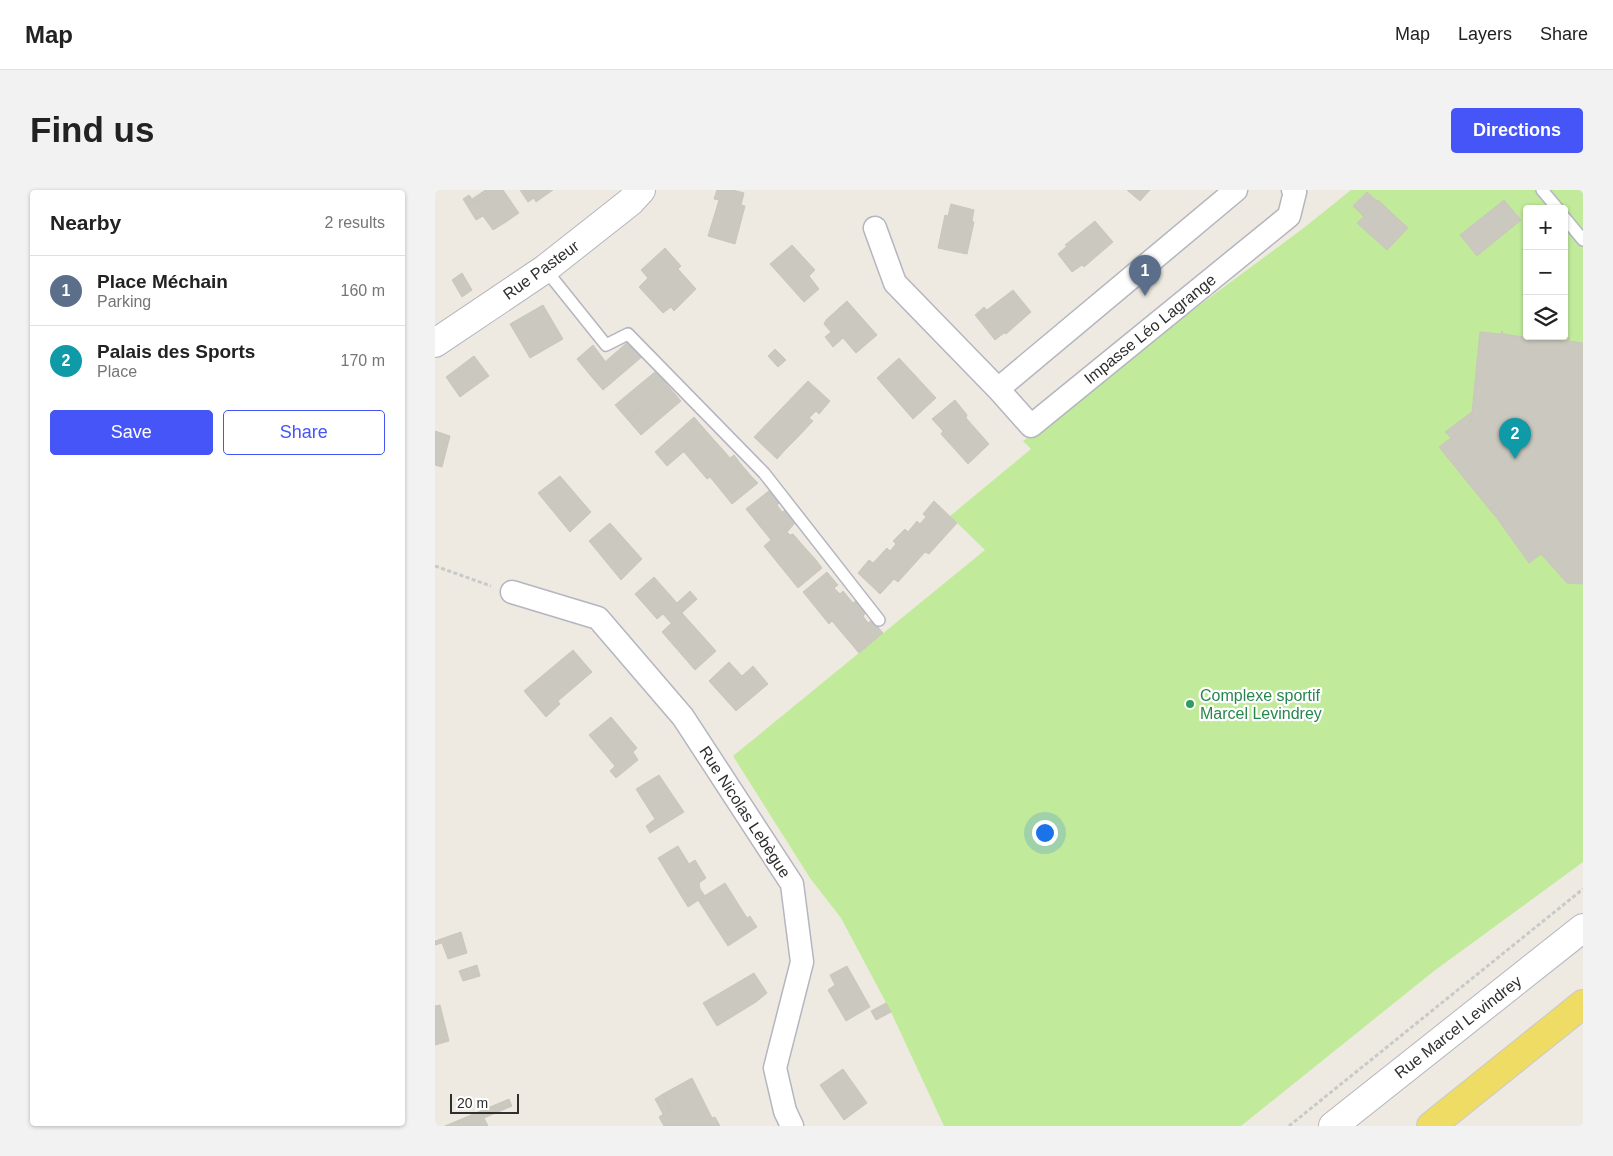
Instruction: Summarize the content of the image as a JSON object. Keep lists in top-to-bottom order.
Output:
{
  "streets": {
    "street": [
      "Rue Pasteur",
      "Impasse Léo Lagrange",
      "Rue Nicolas Lebègue",
      "Rue Marcel Levindrey"
    ]
  },
  "places": ["Complexe sportif Marcel Levindrey"],
  "scale_bar": "20 m",
  "page": {
    "header": "Map",
    "nav": ["Map", "Layers", "Share"],
    "buttons": [
      "Directions",
      ["Save", "Share"]
    ],
    "title": "Find us",
    "heading": ["Nearby", "2 results"],
    "map_buttons": ["+", "−"],
    "list": [
      {
        "mark": "1",
        "name": "Place Méchain",
        "note": "Parking",
        "value": "160 m"
      },
      {
        "mark": "2",
        "name": "Palais des Sports",
        "note": "Place",
        "value": "170 m"
      }
    ],
    "pins": ["1", "2"],
    "scale": "20 m"
  }
}
